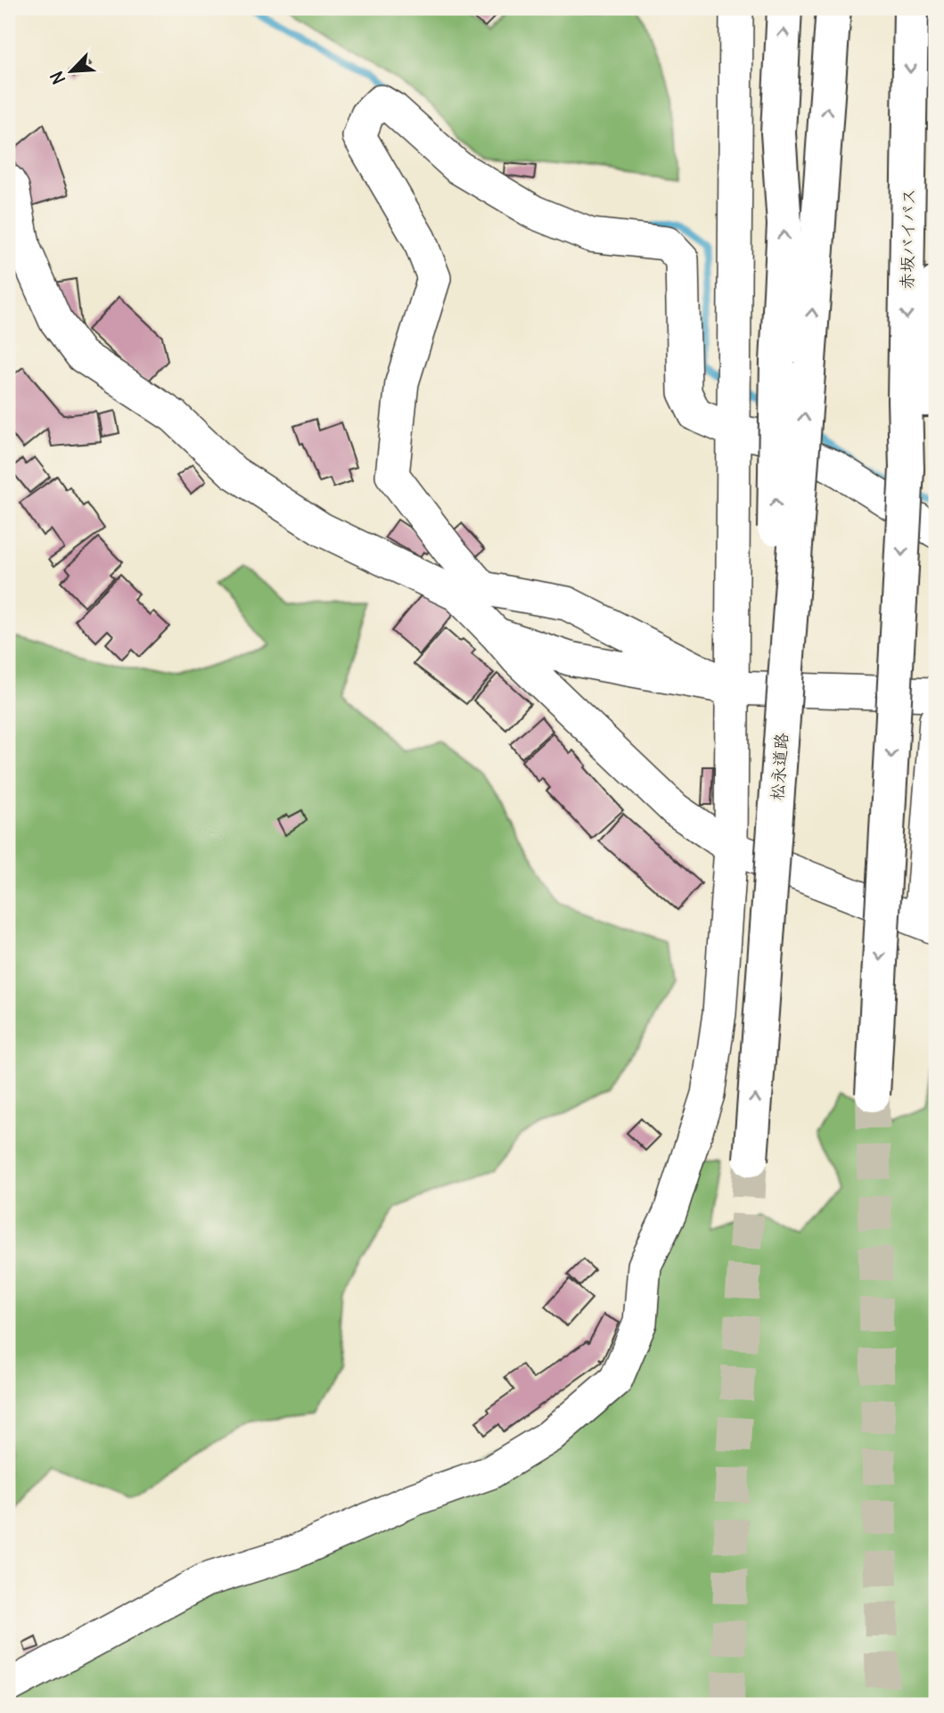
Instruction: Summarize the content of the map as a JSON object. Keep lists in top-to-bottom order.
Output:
{
  "streets": {
    "highway": ["赤坂バイパス", "松永道路"]
  },
  "one_way": ["松永道路"],
  "north": "bottom left"
}
